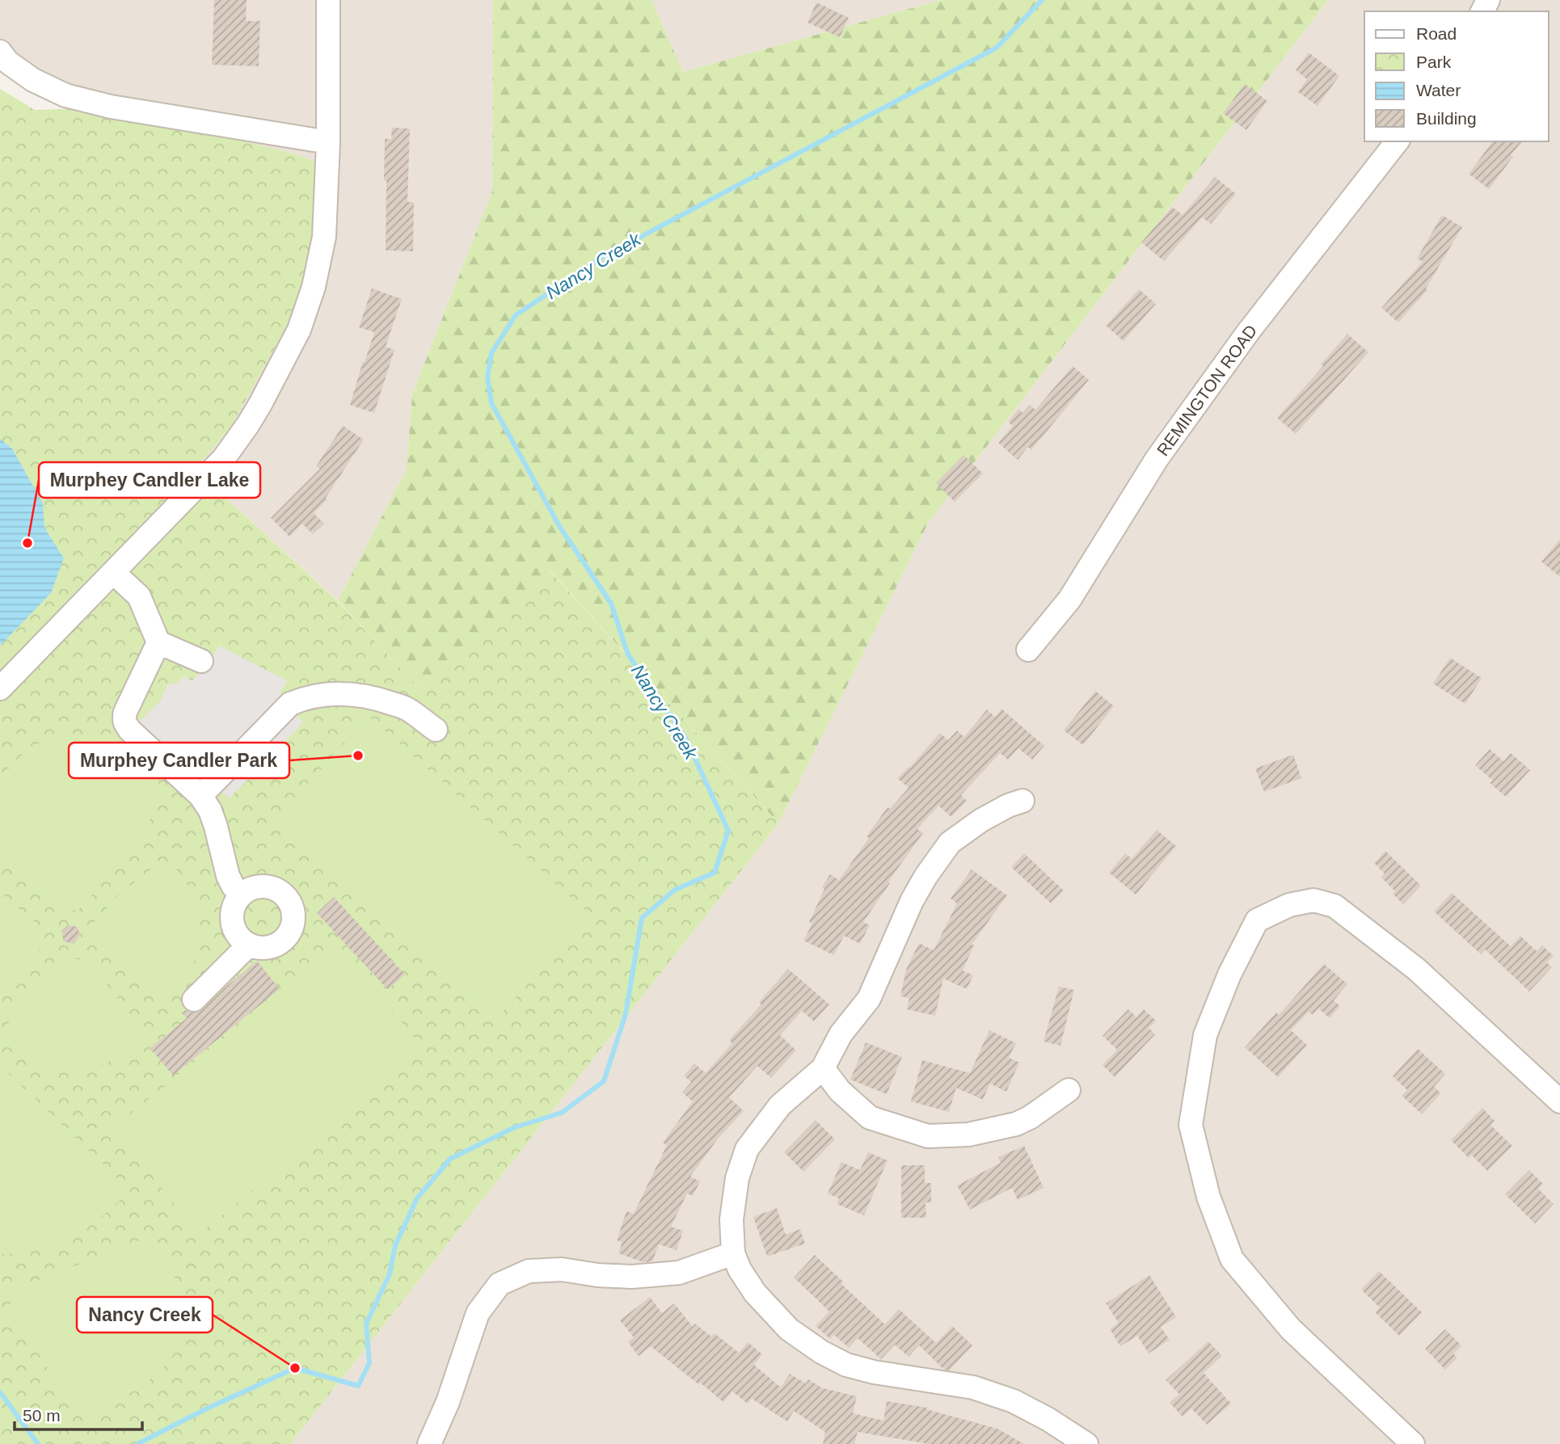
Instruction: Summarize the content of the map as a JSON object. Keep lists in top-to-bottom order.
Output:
{
  "streets": {
    "street": ["REMINGTON ROAD"]
  },
  "water": ["Nancy Creek"],
  "places": ["Murphey Candler Lake", "Murphey Candler Park", "Nancy Creek"],
  "legend": [
    "Road",
    "Park",
    "Water",
    "Building"
  ],
  "scale_bar": "50 m"
}
